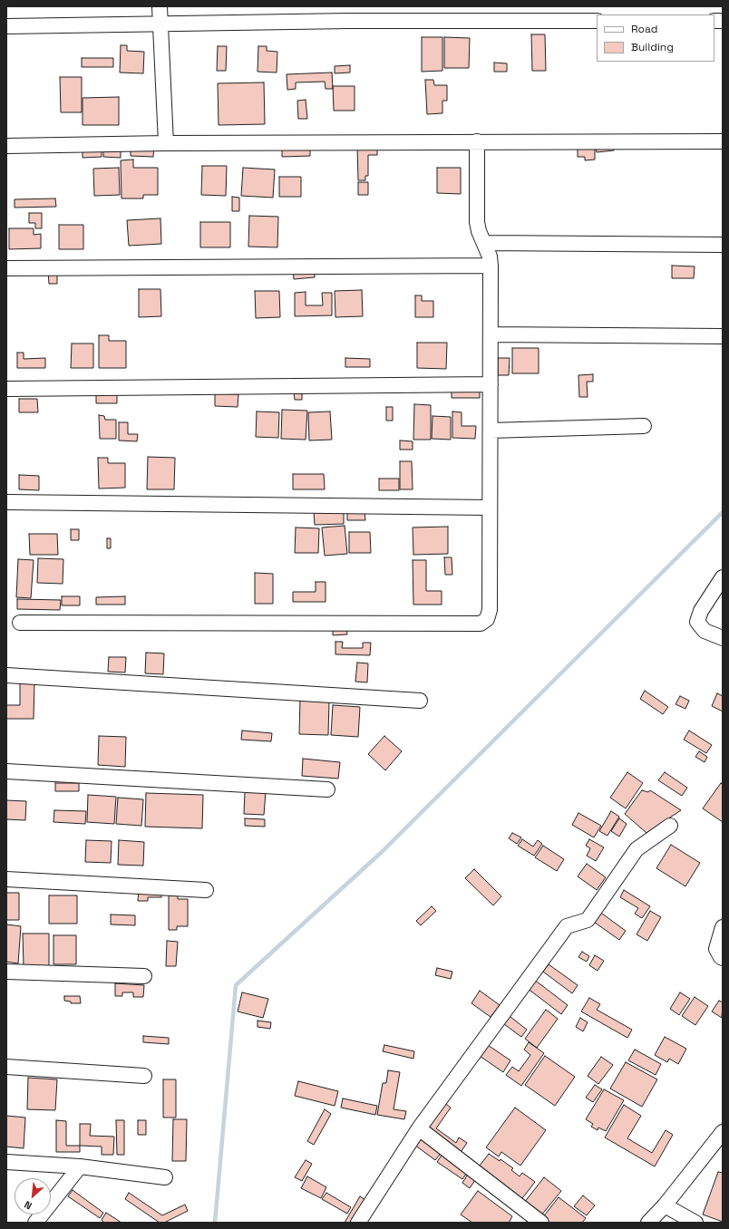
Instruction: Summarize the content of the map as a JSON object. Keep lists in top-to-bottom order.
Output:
{
  "legend": ["Road", "Building"],
  "north": "bottom left"
}
